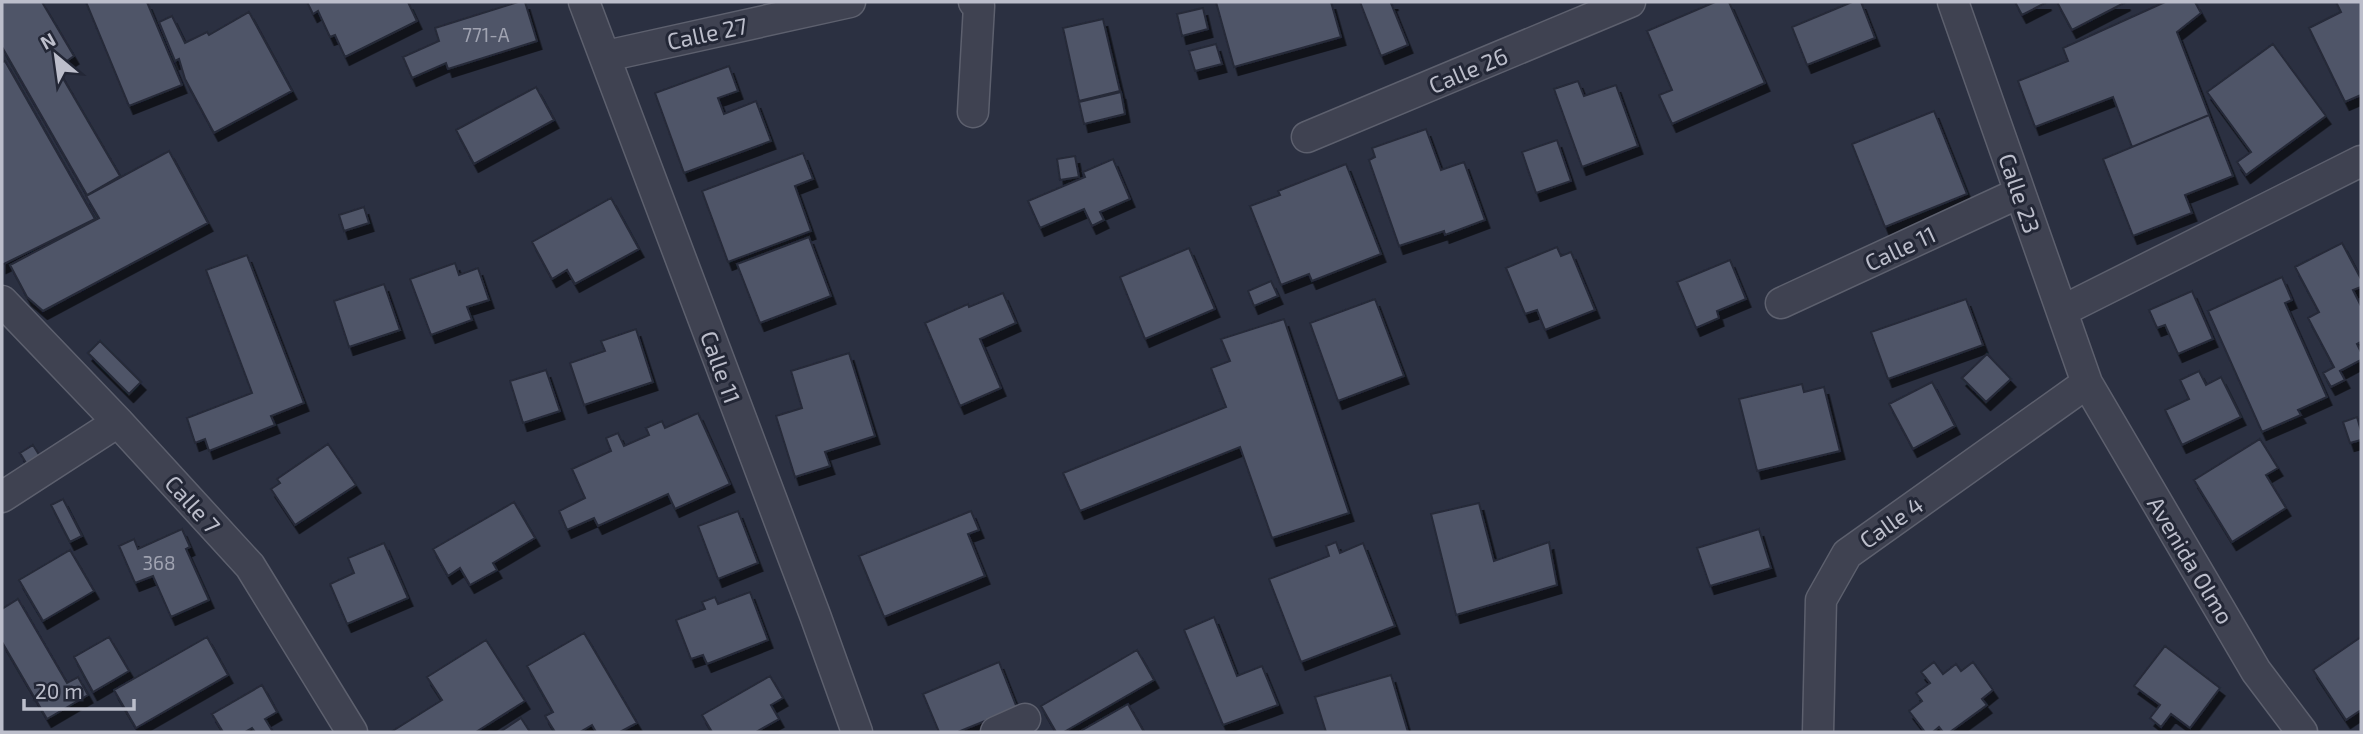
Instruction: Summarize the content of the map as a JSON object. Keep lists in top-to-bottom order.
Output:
{
  "streets": {
    "street": [
      "Calle 27",
      "Calle 26",
      "Calle 23",
      "Calle 11",
      "Calle 7",
      "Calle 4",
      "Avenida Olmo"
    ]
  },
  "crossings": [
    ["Calle 27", "Calle 11"],
    ["Calle 23", "Calle 11"],
    ["Calle 23", "Calle 4"],
    ["Calle 23", "Avenida Olmo"],
    ["Calle 4", "Avenida Olmo"]
  ],
  "house_numbers": ["771-A", "368"],
  "scale_bar": "20 m",
  "north": "top left"
}
